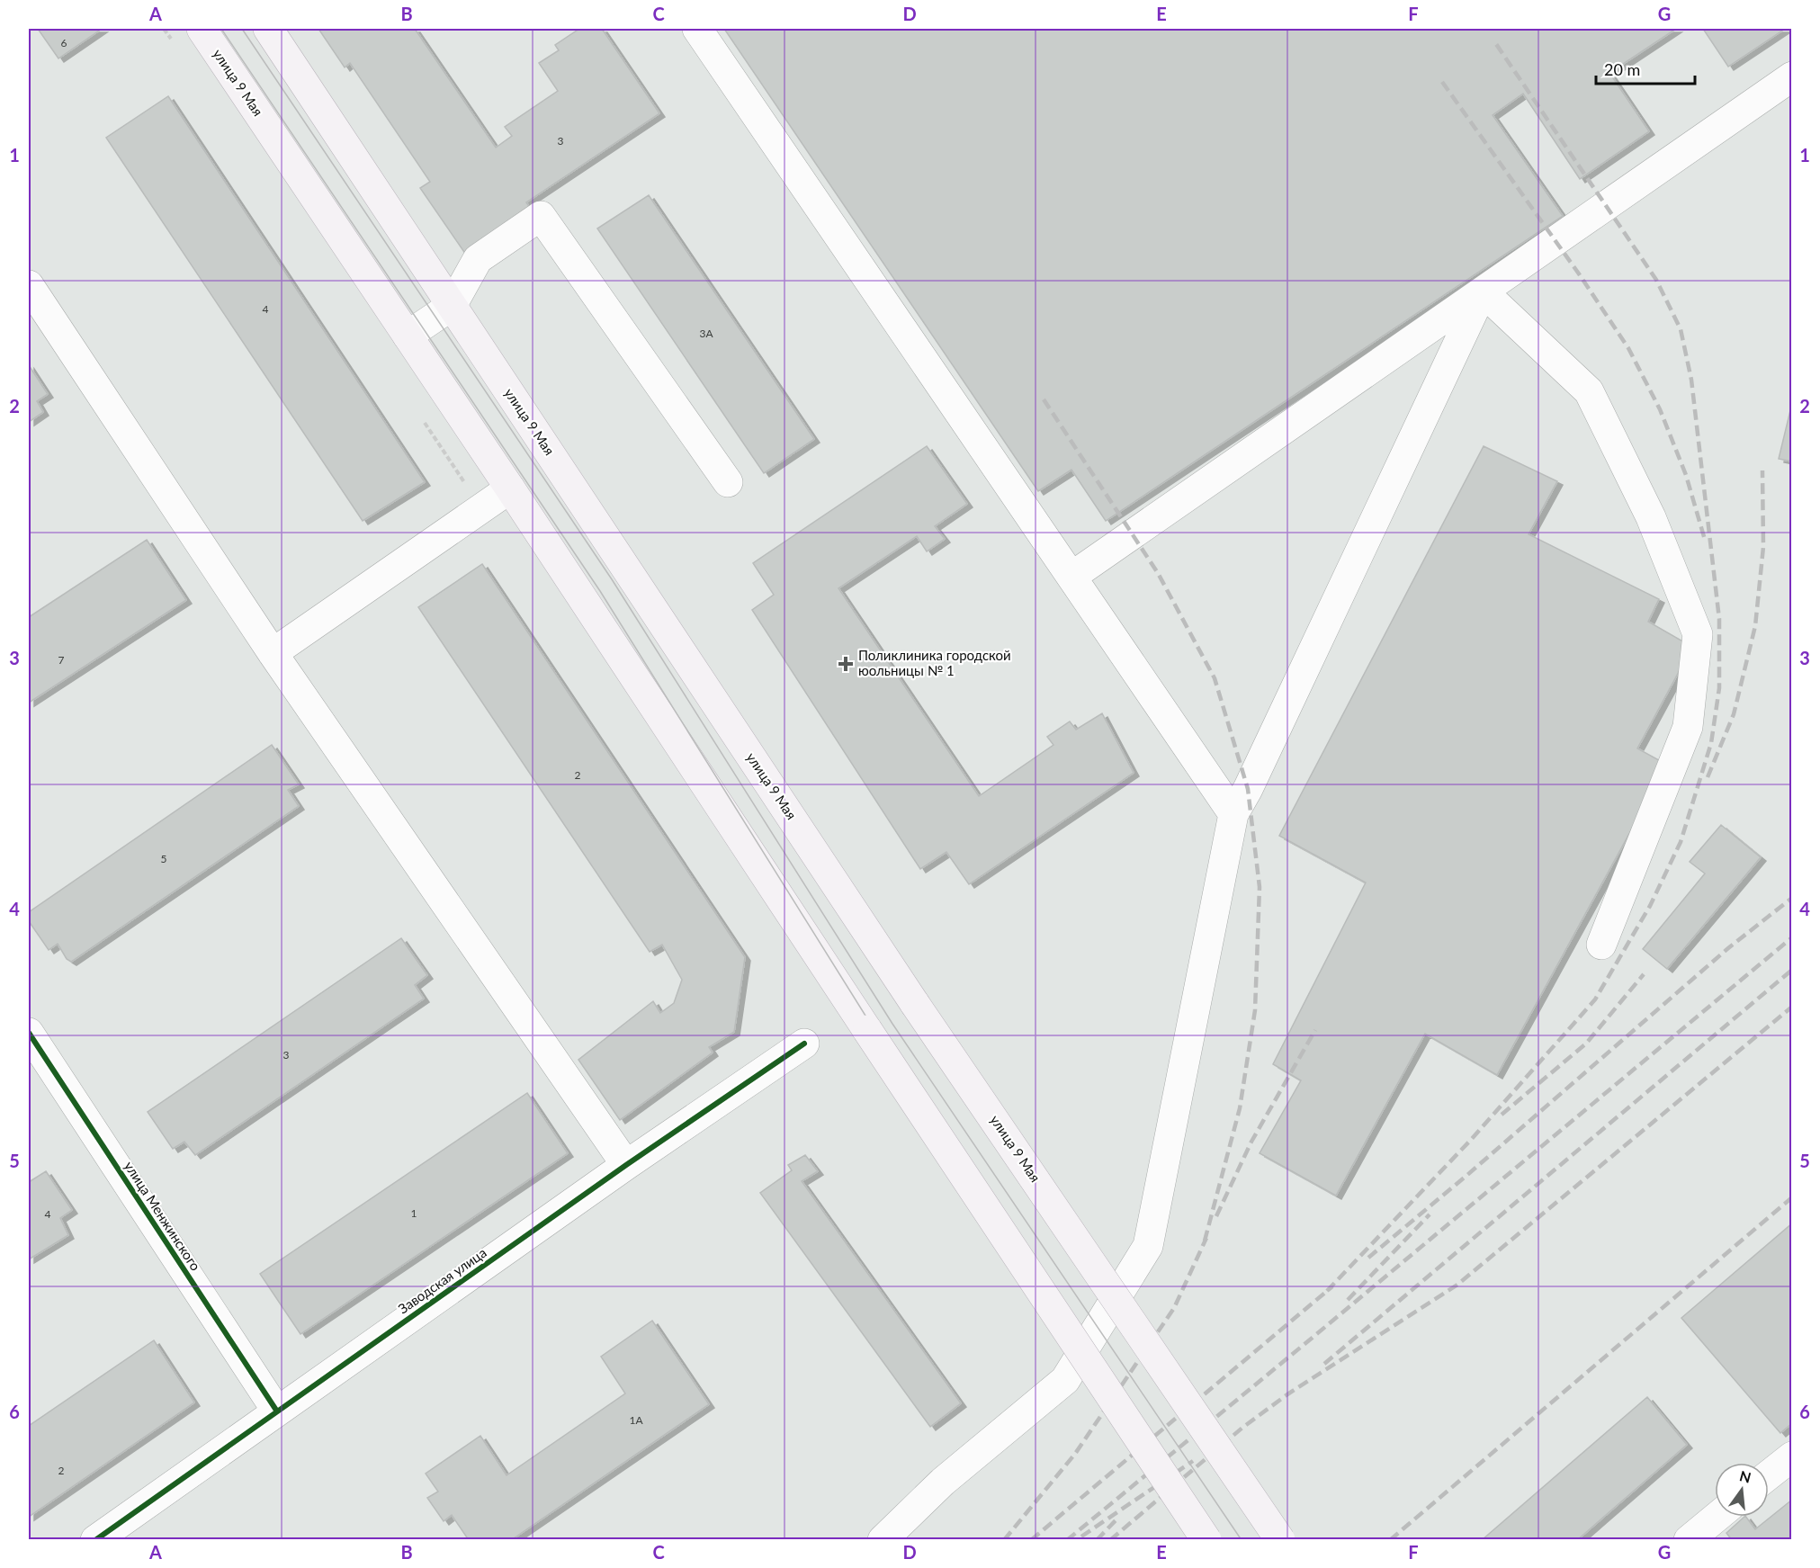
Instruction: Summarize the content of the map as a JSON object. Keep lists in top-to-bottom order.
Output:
{
  "streets": {
    "main road": ["улица 9 Мая"],
    "street": ["улица Менжинского", "Заводская улица"]
  },
  "crossings": [
    ["улица Менжинского", "Заводская улица"]
  ],
  "places": {
    "health": ["Поликлиника городской юольницы № 1"]
  },
  "house_numbers": [
    "6",
    "3",
    "4",
    "3А",
    "7",
    "2",
    "5",
    "3",
    "1",
    "4",
    "1А",
    "2"
  ],
  "scale_bar": "20 m",
  "north": "top",
  "grid": {
    "columns": [
      "A",
      "B",
      "C",
      "D",
      "E",
      "F",
      "G"
    ],
    "rows": [
      "1",
      "2",
      "3",
      "4",
      "5",
      "6"
    ]
  }
}
